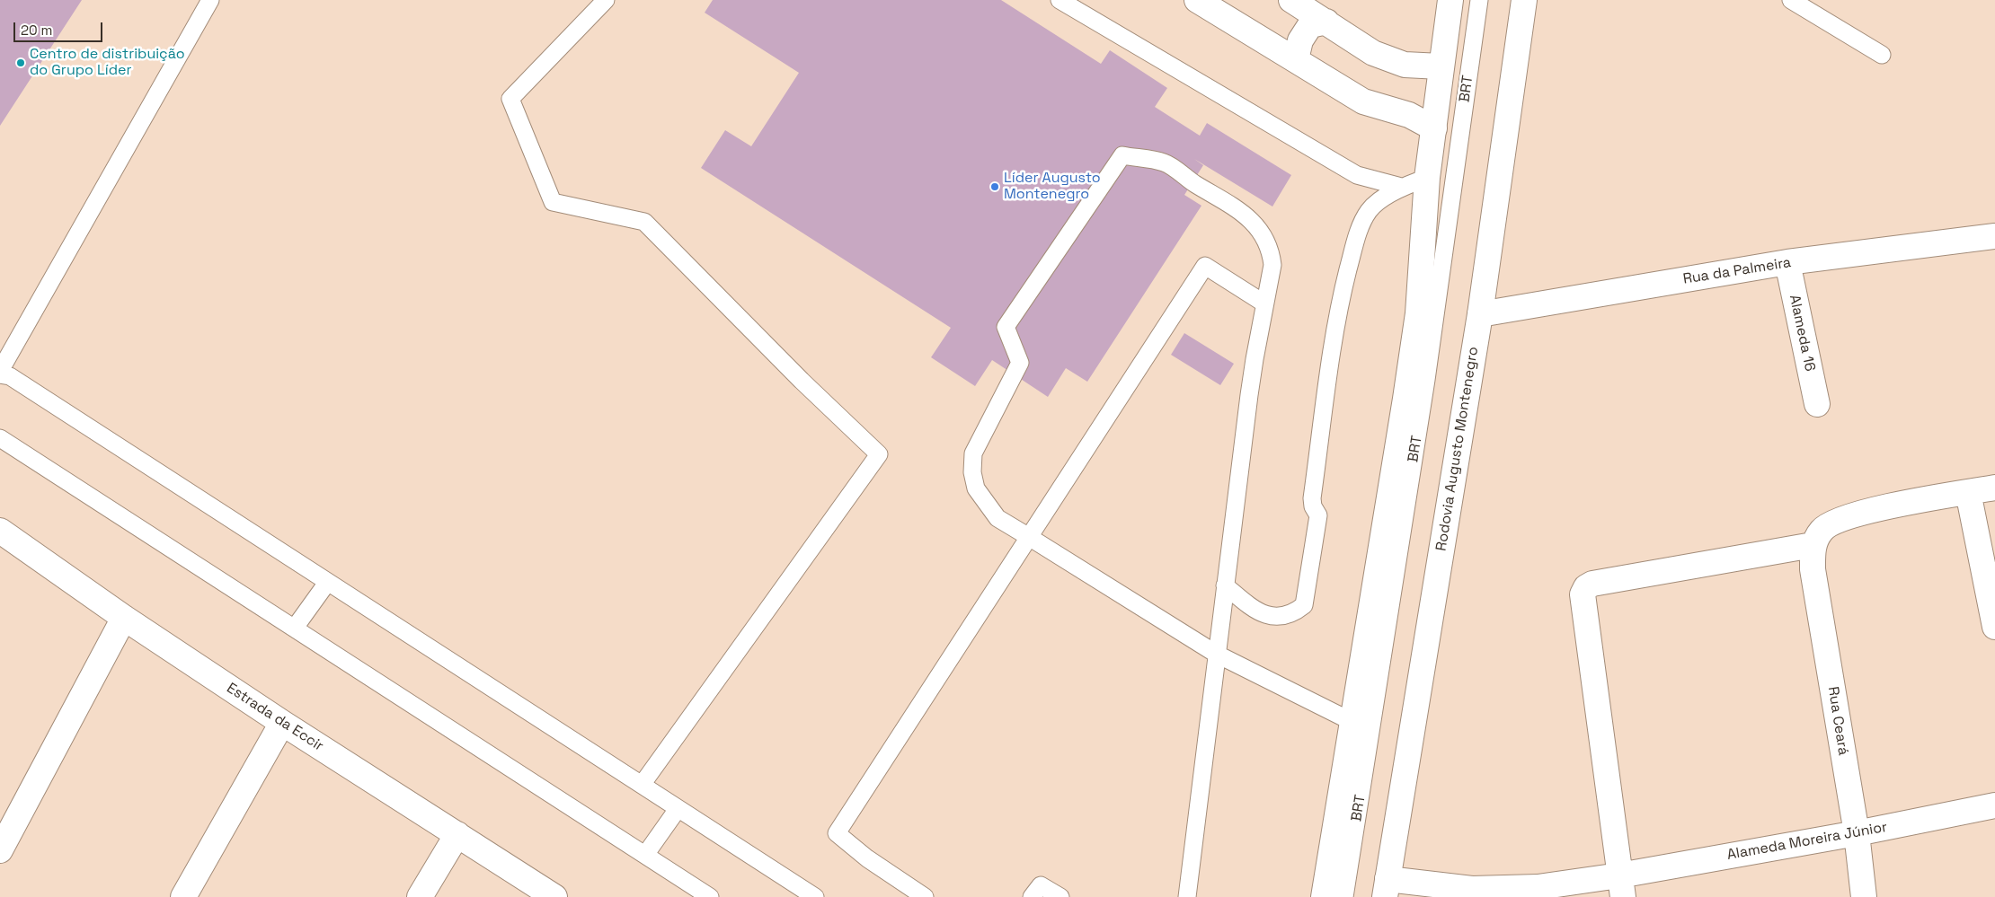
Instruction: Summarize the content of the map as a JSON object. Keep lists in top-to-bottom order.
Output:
{
  "streets": {
    "street": [
      "Rua da Palmeira",
      "Alameda 16",
      "Rodovia Augusto Montenegro",
      "Estrada da Eccir",
      "Rua Ceará",
      "Alameda Moreira Júnior"
    ],
    "lane": ["BRT"]
  },
  "crossings": [
    ["Rua da Palmeira", "Alameda 16"],
    ["Rua da Palmeira", "Rodovia Augusto Montenegro"],
    ["Rodovia Augusto Montenegro", "Alameda Moreira Júnior"],
    ["Rua Ceará", "Alameda Moreira Júnior"]
  ],
  "places": ["Centro de distribuição do Grupo Líder", "Líder Augusto Montenegro"],
  "scale_bar": "20 m"
}
